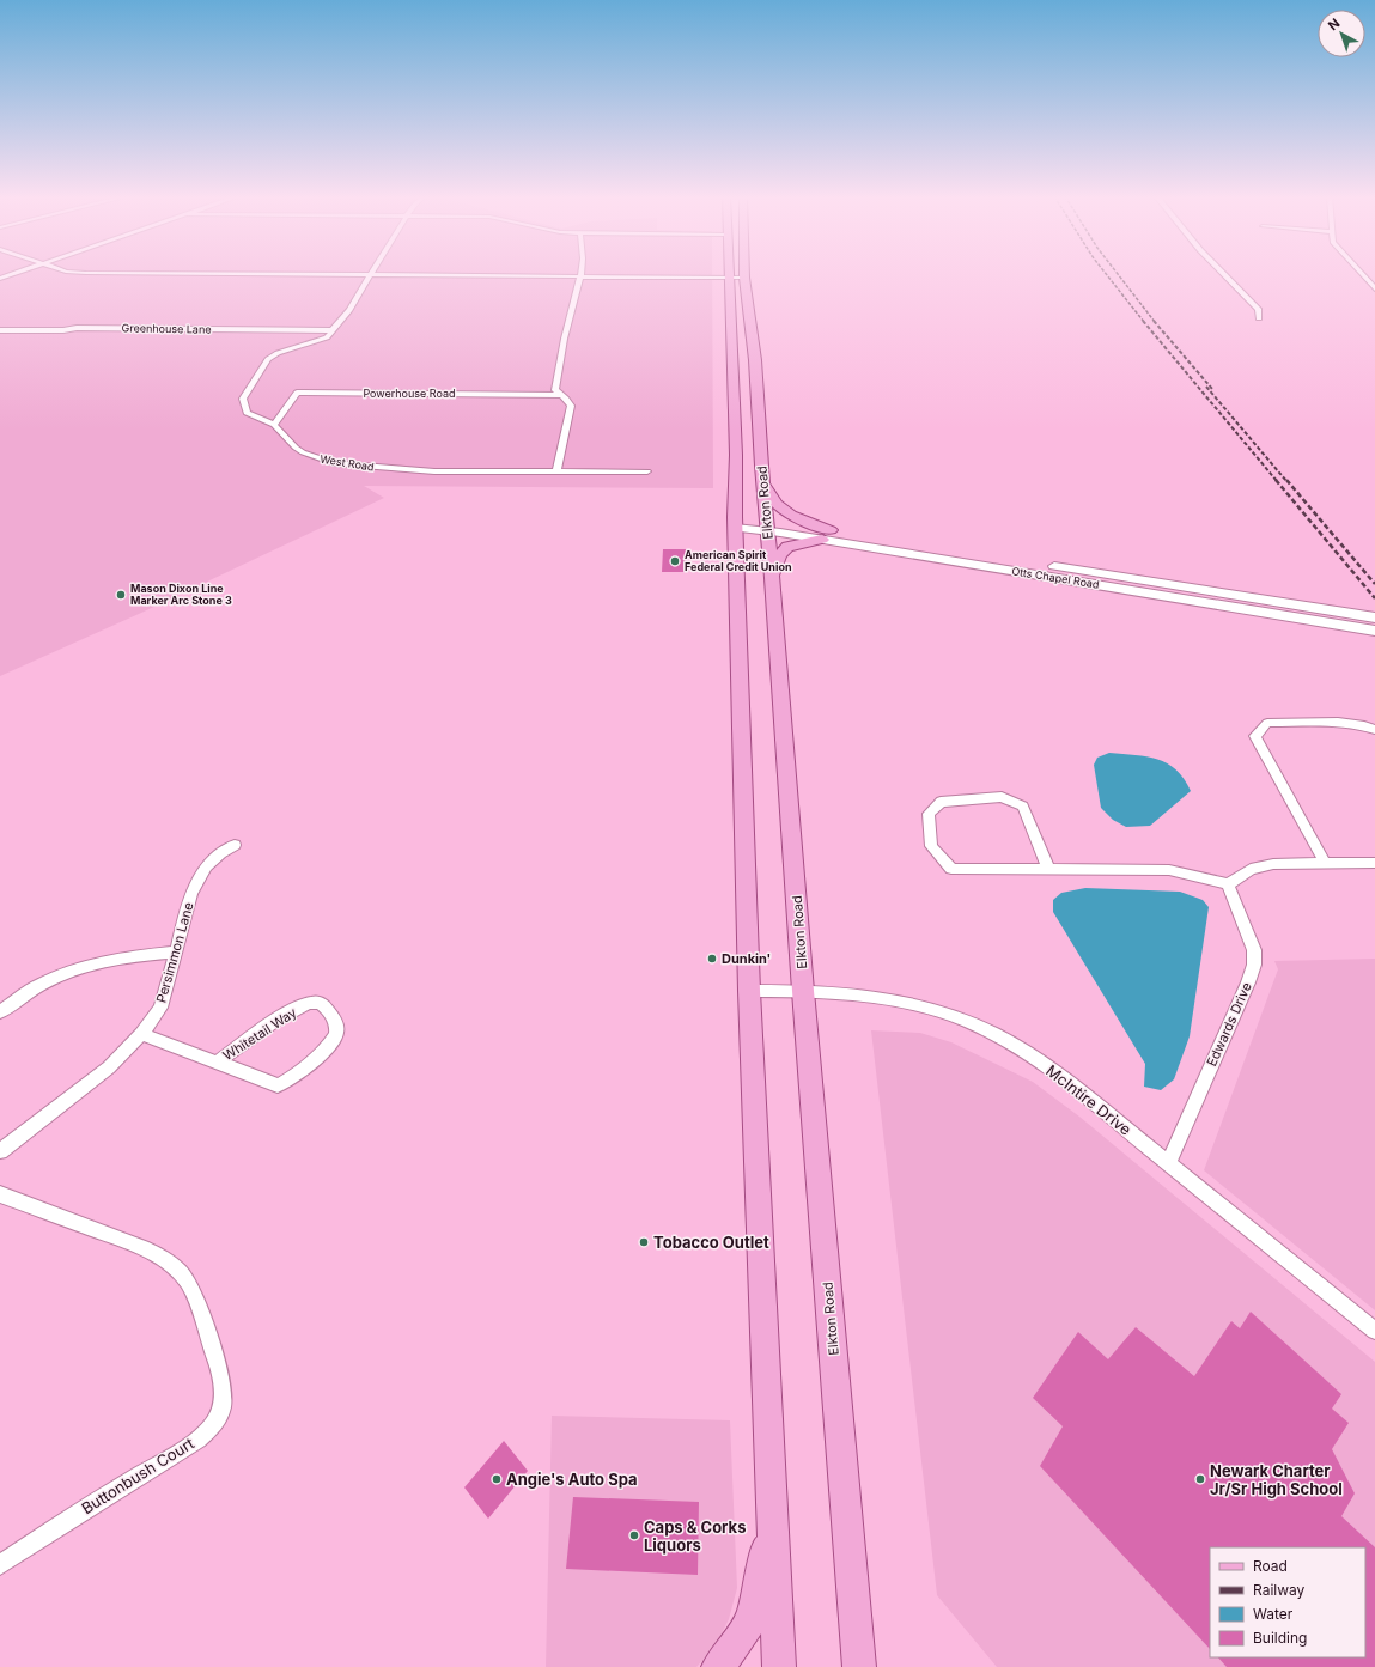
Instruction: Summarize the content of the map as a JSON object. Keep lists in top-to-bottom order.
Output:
{
  "streets": {
    "main road": ["Elkton Road", "Otts Chapel Road"],
    "street": [
      "Greenhouse Lane",
      "Powerhouse Road",
      "West Road",
      "Persimmon Lane",
      "Edwards Drive",
      "Whitetail Way",
      "McIntire Drive",
      "Buttonbush Court"
    ]
  },
  "crossings": [
    ["Greenhouse Lane", "West Road"],
    ["Powerhouse Road", "West Road"],
    ["Elkton Road", "Otts Chapel Road"],
    ["Elkton Road", "McIntire Drive"],
    ["Persimmon Lane", "Whitetail Way"],
    ["Edwards Drive", "McIntire Drive"]
  ],
  "places": [
    "American Spirit Federal Credit Union",
    "Mason Dixon Line Marker Arc Stone 3",
    "Dunkin'",
    "Tobacco Outlet",
    "Angie's Auto Spa",
    "Newark Charter Jr/Sr High School",
    "Caps & Corks Liquors"
  ],
  "legend": [
    "Road",
    "Railway",
    "Water",
    "Building"
  ],
  "north": "top left"
}
